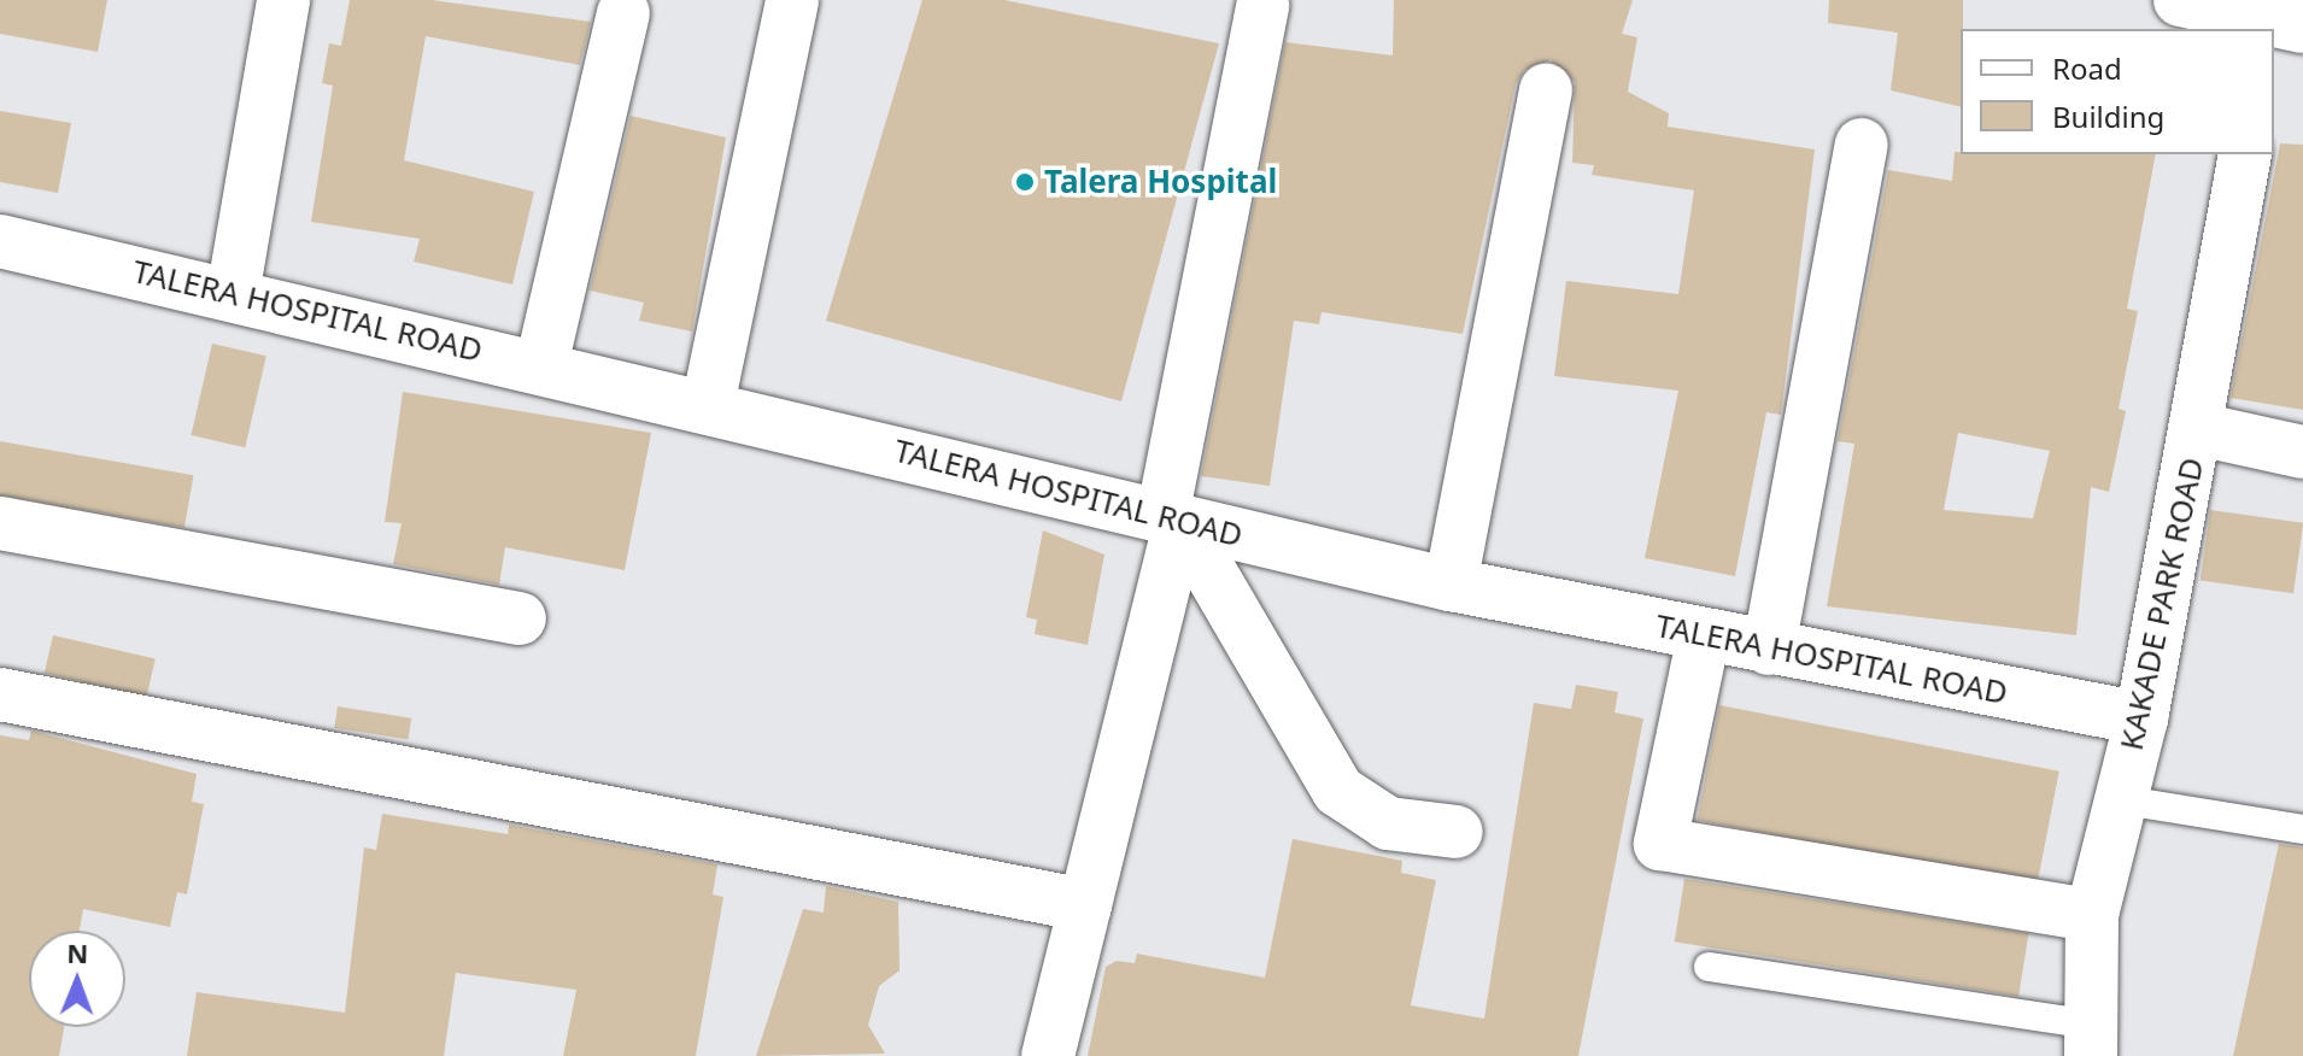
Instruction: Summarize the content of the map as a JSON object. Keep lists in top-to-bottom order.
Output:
{
  "streets": {
    "street": ["TALERA HOSPITAL ROAD", "KAKADE PARK ROAD"]
  },
  "crossings": [
    ["TALERA HOSPITAL ROAD", "KAKADE PARK ROAD"]
  ],
  "places": ["Talera Hospital"],
  "legend": ["Road", "Building"],
  "north": "top"
}
